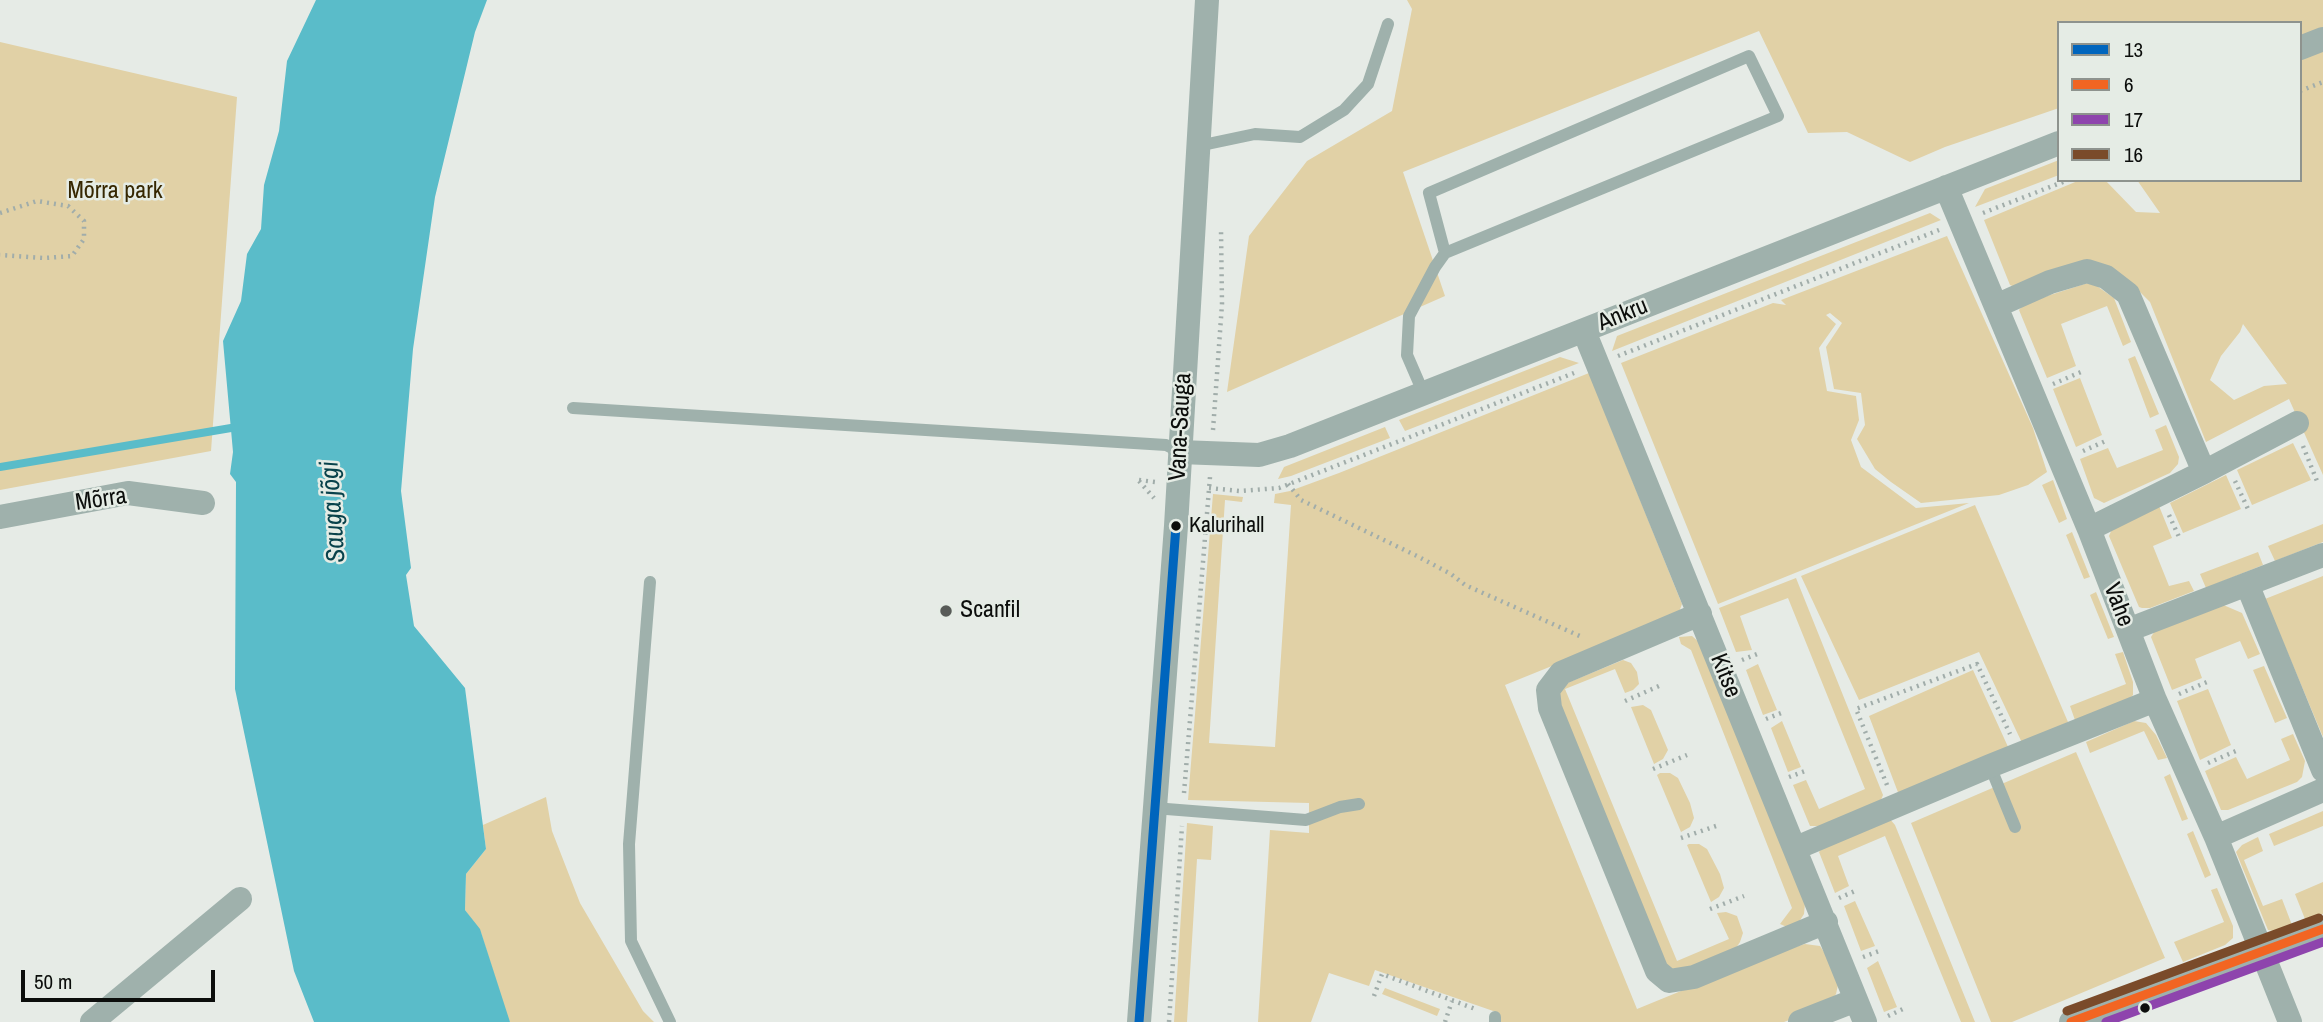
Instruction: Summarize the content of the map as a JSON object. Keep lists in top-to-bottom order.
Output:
{
  "streets": {
    "street": [
      "Ankru",
      "Vana-Sauga",
      "Mõrra",
      "Vahe",
      "Kitse"
    ]
  },
  "crossings": [
    ["Ankru", "Vana-Sauga"],
    ["Ankru", "Vahe"],
    ["Ankru", "Kitse"]
  ],
  "water": ["Sauga jõgi"],
  "parks": ["Mõrra park"],
  "places": ["Kalurihall", "Scanfil"],
  "lines": [
    "transit line 13",
    "transit line 16",
    "transit line 6",
    "transit line 17"
  ],
  "legend": [
    "13",
    "6",
    "17",
    "16"
  ],
  "scale_bar": "50 m"
}
